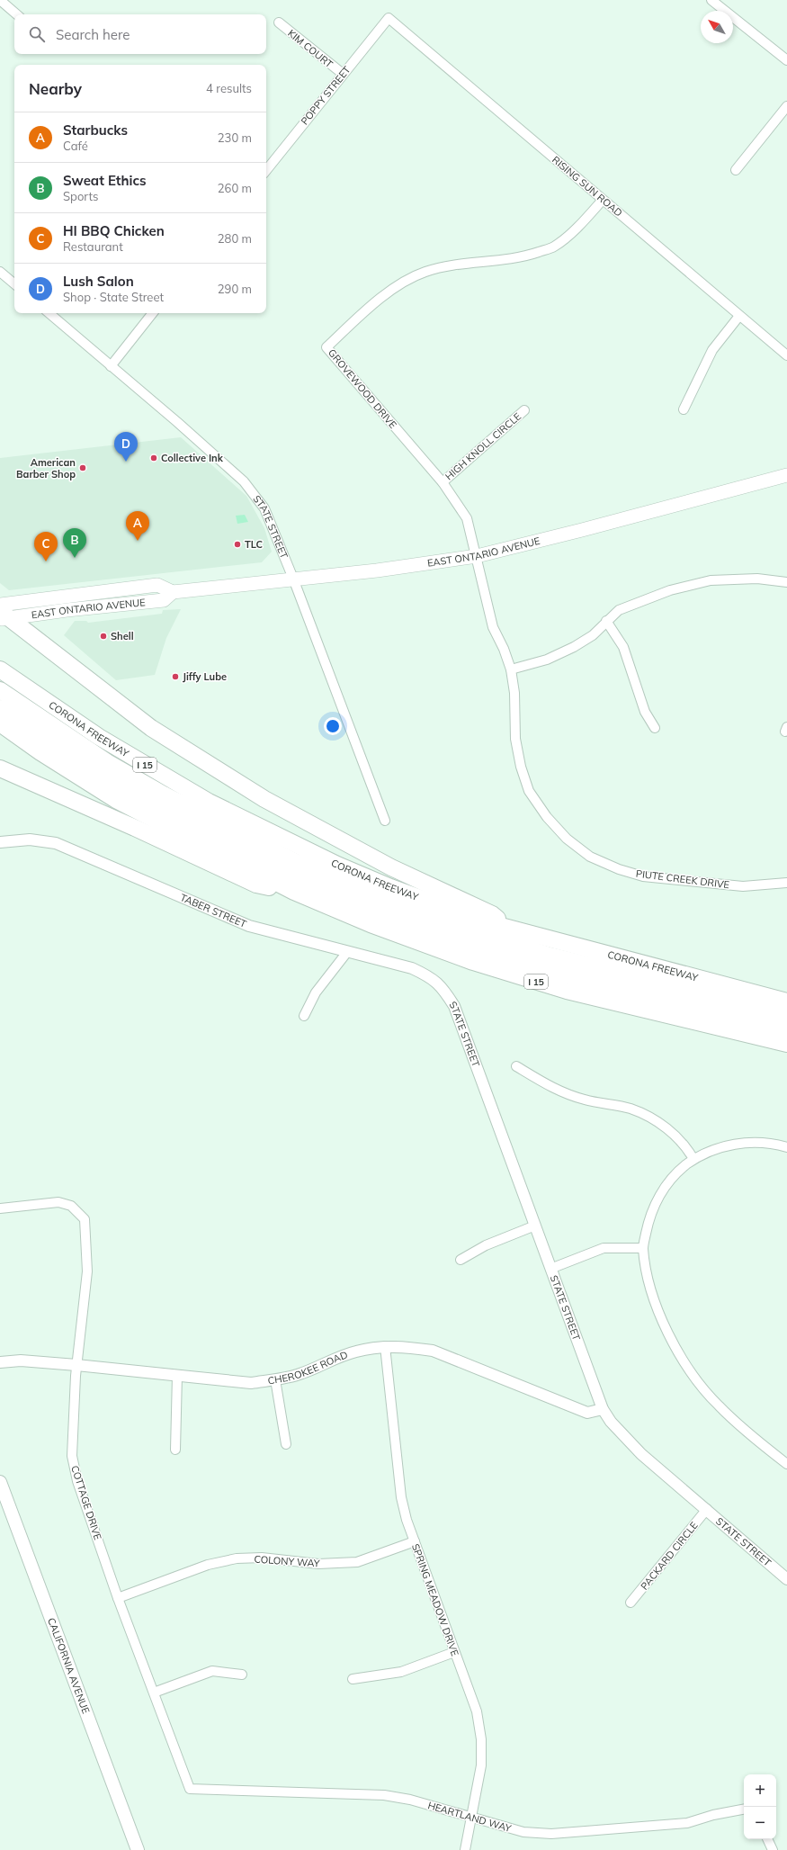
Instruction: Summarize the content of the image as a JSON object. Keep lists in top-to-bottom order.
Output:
{
  "streets": {
    "highway": ["CORONA FREEWAY", "I 15"],
    "main road": ["EAST ONTARIO AVENUE", "CALIFORNIA AVENUE"],
    "street": [
      "KIM COURT",
      "POPPY STREET",
      "RISING SUN ROAD",
      "GROVEWOOD DRIVE",
      "HIGH KNOLL CIRCLE",
      "STATE STREET",
      "PIUTE CREEK DRIVE",
      "TABER STREET",
      "CHEROKEE ROAD",
      "COTTAGE DRIVE",
      "PACKARD CIRCLE",
      "COLONY WAY",
      "SPRING MEADOW DRIVE",
      "HEARTLAND WAY"
    ]
  },
  "crossings": [
    ["KIM COURT", "POPPY STREET"],
    ["POPPY STREET", "RISING SUN ROAD"],
    ["RISING SUN ROAD", "GROVEWOOD DRIVE"],
    ["GROVEWOOD DRIVE", "HIGH KNOLL CIRCLE"],
    ["GROVEWOOD DRIVE", "EAST ONTARIO AVENUE"],
    ["GROVEWOOD DRIVE", "PIUTE CREEK DRIVE"],
    ["STATE STREET", "EAST ONTARIO AVENUE"],
    ["STATE STREET", "TABER STREET"],
    ["STATE STREET", "CHEROKEE ROAD"],
    ["STATE STREET", "PACKARD CIRCLE"],
    ["EAST ONTARIO AVENUE", "PIUTE CREEK DRIVE"],
    ["CHEROKEE ROAD", "COTTAGE DRIVE"],
    ["CHEROKEE ROAD", "SPRING MEADOW DRIVE"],
    ["COTTAGE DRIVE", "COLONY WAY"],
    ["COTTAGE DRIVE", "HEARTLAND WAY"],
    ["COLONY WAY", "SPRING MEADOW DRIVE"],
    ["SPRING MEADOW DRIVE", "HEARTLAND WAY"]
  ],
  "places": [
    "Collective Ink",
    "American Barber Shop",
    "TLC",
    "Shell",
    "Jiffy Lube"
  ],
  "north": "top left",
  "page": {
    "search": "Search here",
    "heading": ["Nearby", "4 results"],
    "list": [
      {
        "mark": "A",
        "name": "Starbucks",
        "note": "Café",
        "value": "230 m"
      },
      {
        "mark": "B",
        "name": "Sweat Ethics",
        "note": "Sports",
        "value": "260 m"
      },
      {
        "mark": "C",
        "name": "HI BBQ Chicken",
        "note": "Restaurant",
        "value": "280 m"
      },
      {
        "mark": "D",
        "name": "Lush Salon",
        "note": "Shop · State Street",
        "value": "290 m"
      }
    ],
    "pins": [
      "D",
      "A",
      "B",
      "C"
    ],
    "map_buttons": ["+", "−"]
  }
}
